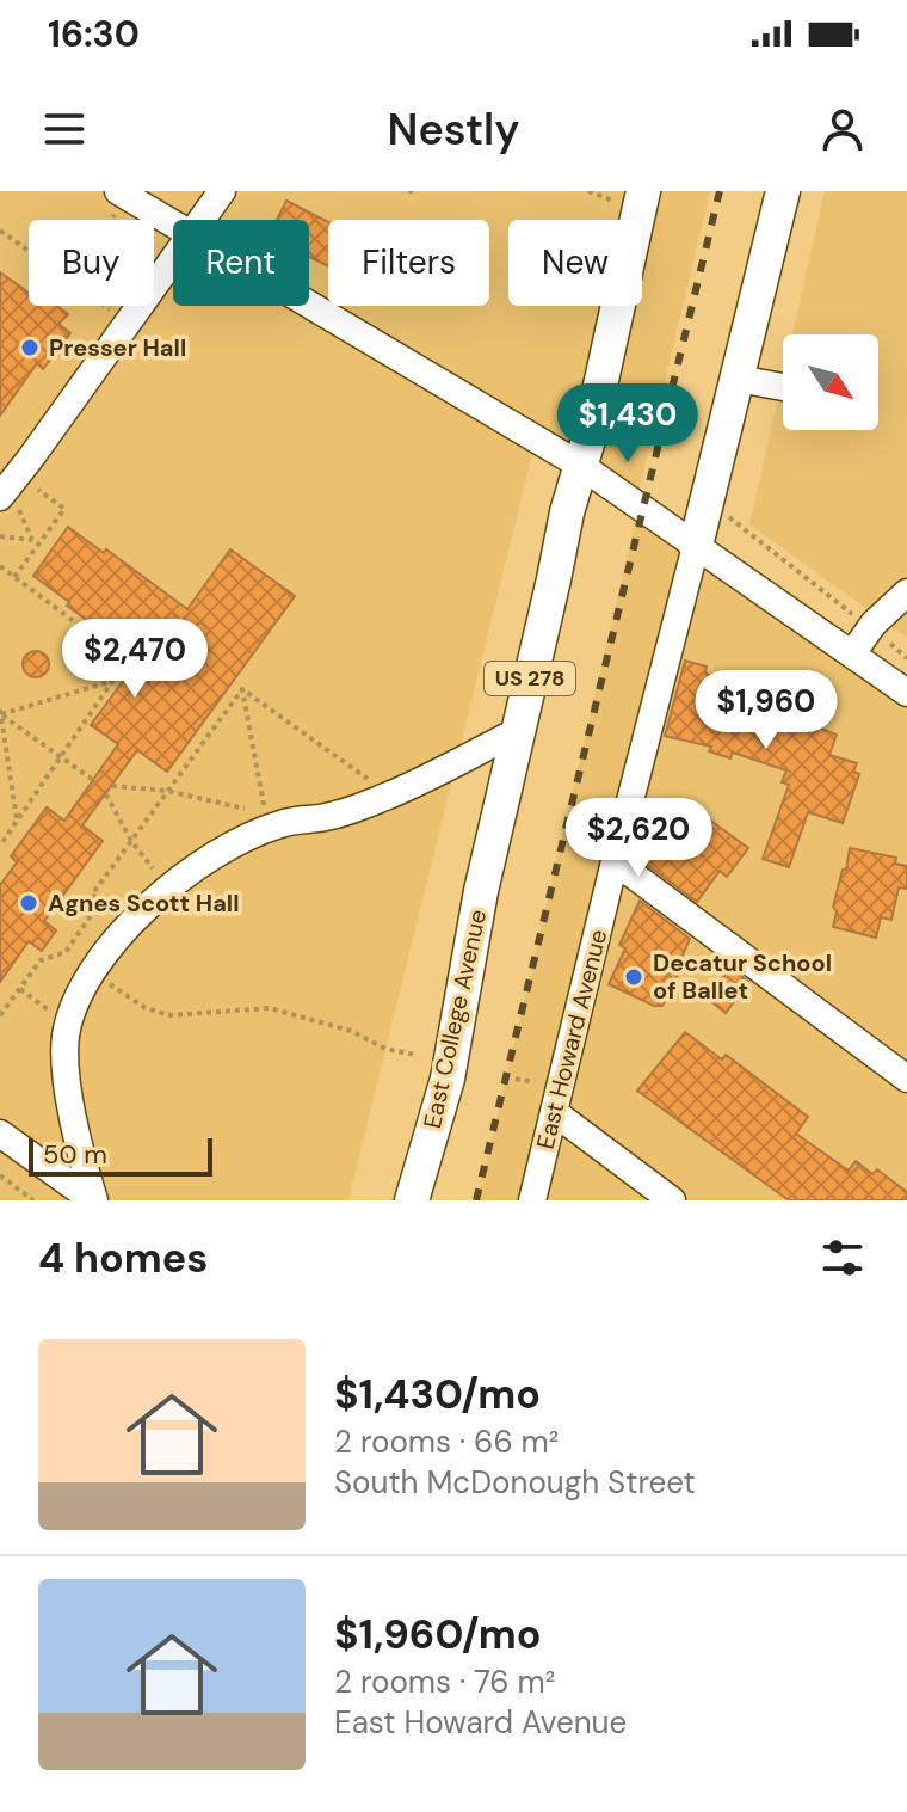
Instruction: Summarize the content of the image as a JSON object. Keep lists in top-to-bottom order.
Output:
{
  "streets": {
    "main road": ["US 278", "East College Avenue"],
    "street": ["East Howard Avenue"]
  },
  "crossings": [
    ["US 278", "East College Avenue"]
  ],
  "places": ["Presser Hall", "Agnes Scott Hall", "Decatur School of Ballet"],
  "scale_bar": "50 m",
  "north": "bottom right",
  "page": {
    "status": "16:30",
    "header": "Nestly",
    "chip": [
      "Buy",
      "Rent",
      "Filters",
      "New"
    ],
    "price": [
      "$1,430",
      "$2,470",
      "$1,960",
      "$2,620"
    ],
    "scale": "50 m",
    "heading": "4 homes",
    "list": [
      {
        "name": "$1,430/mo",
        "note": "2 rooms · 66 m² · South McDonough Street"
      },
      {
        "name": "$1,960/mo",
        "note": "2 rooms · 76 m² · East Howard Avenue"
      }
    ]
  }
}
